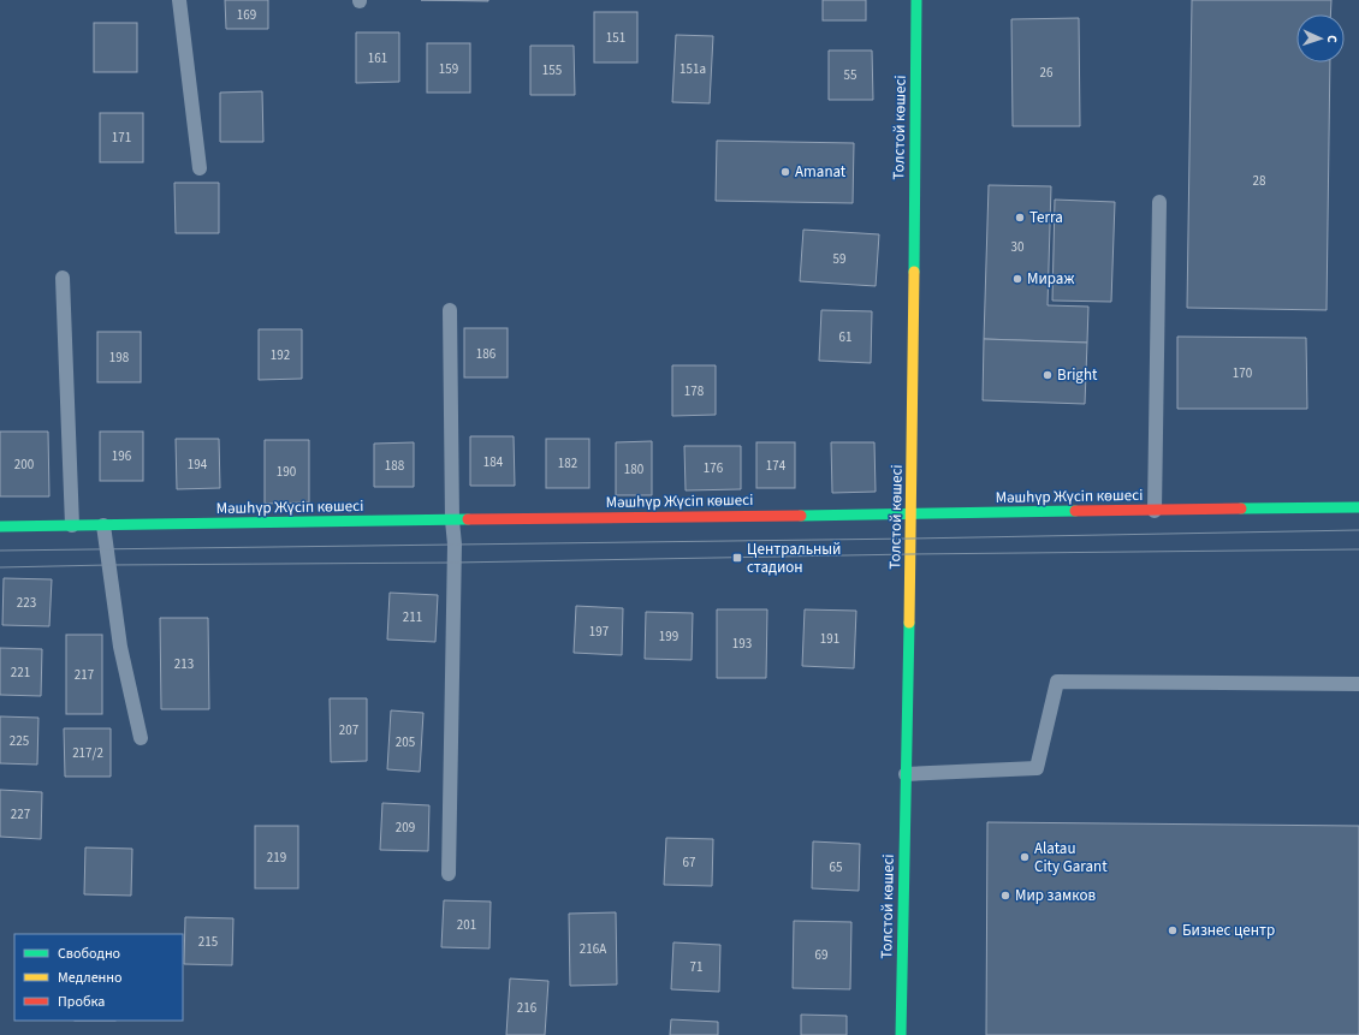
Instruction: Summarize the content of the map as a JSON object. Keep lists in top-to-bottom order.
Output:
{
  "streets": {
    "street": ["Толстой көшесі", "Мәшһүр Жүсіп көшесі"]
  },
  "crossings": [
    ["Толстой көшесі", "Мәшһүр Жүсіп көшесі"]
  ],
  "places": {
    "other": [
      "Amanat",
      "Terra",
      "Мираж",
      "Bright",
      "Alatau City Garant",
      "Мир замков",
      "Бизнес центр"
    ],
    "transit": ["Центральный стадион"]
  },
  "house_numbers": [
    "169",
    "151",
    "161",
    "159",
    "151а",
    "155",
    "26",
    "55",
    "171",
    "28",
    "30",
    "59",
    "61",
    "186",
    "192",
    "198",
    "170",
    "178",
    "196",
    "184",
    "182",
    "200",
    "194",
    "188",
    "174",
    "176",
    "180",
    "190",
    "223",
    "211",
    "197",
    "199",
    "191",
    "193",
    "213",
    "221",
    "217",
    "207",
    "225",
    "205",
    "217/2",
    "227",
    "209",
    "219",
    "67",
    "65",
    "201",
    "215",
    "216А",
    "69",
    "71",
    "216"
  ],
  "legend": ["Свободно", "Медленно", "Пробка"],
  "north": "right"
}
